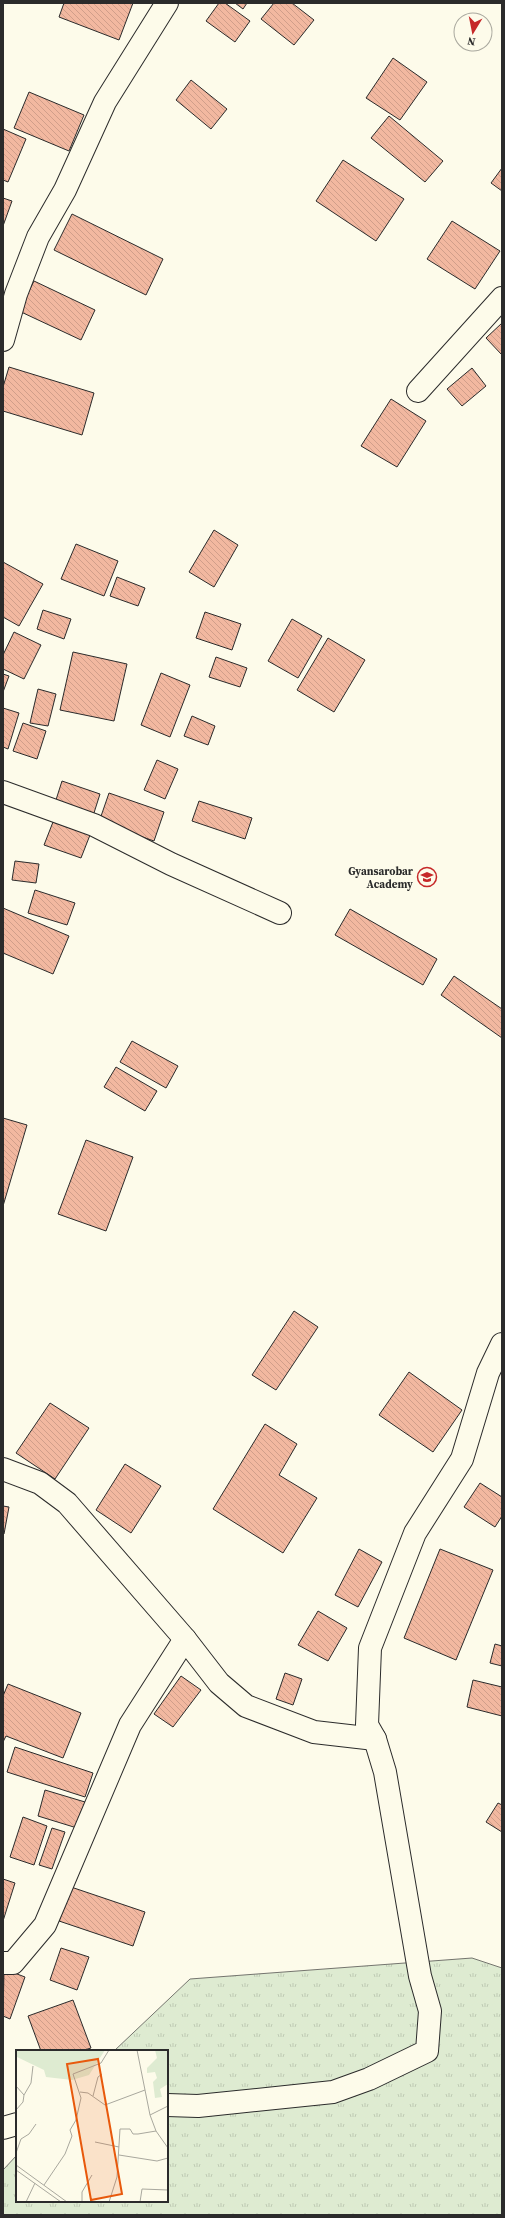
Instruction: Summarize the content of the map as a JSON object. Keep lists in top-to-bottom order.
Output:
{
  "places": {
    "school or university": ["Gyansarobar Academy"]
  },
  "north": "bottom"
}
